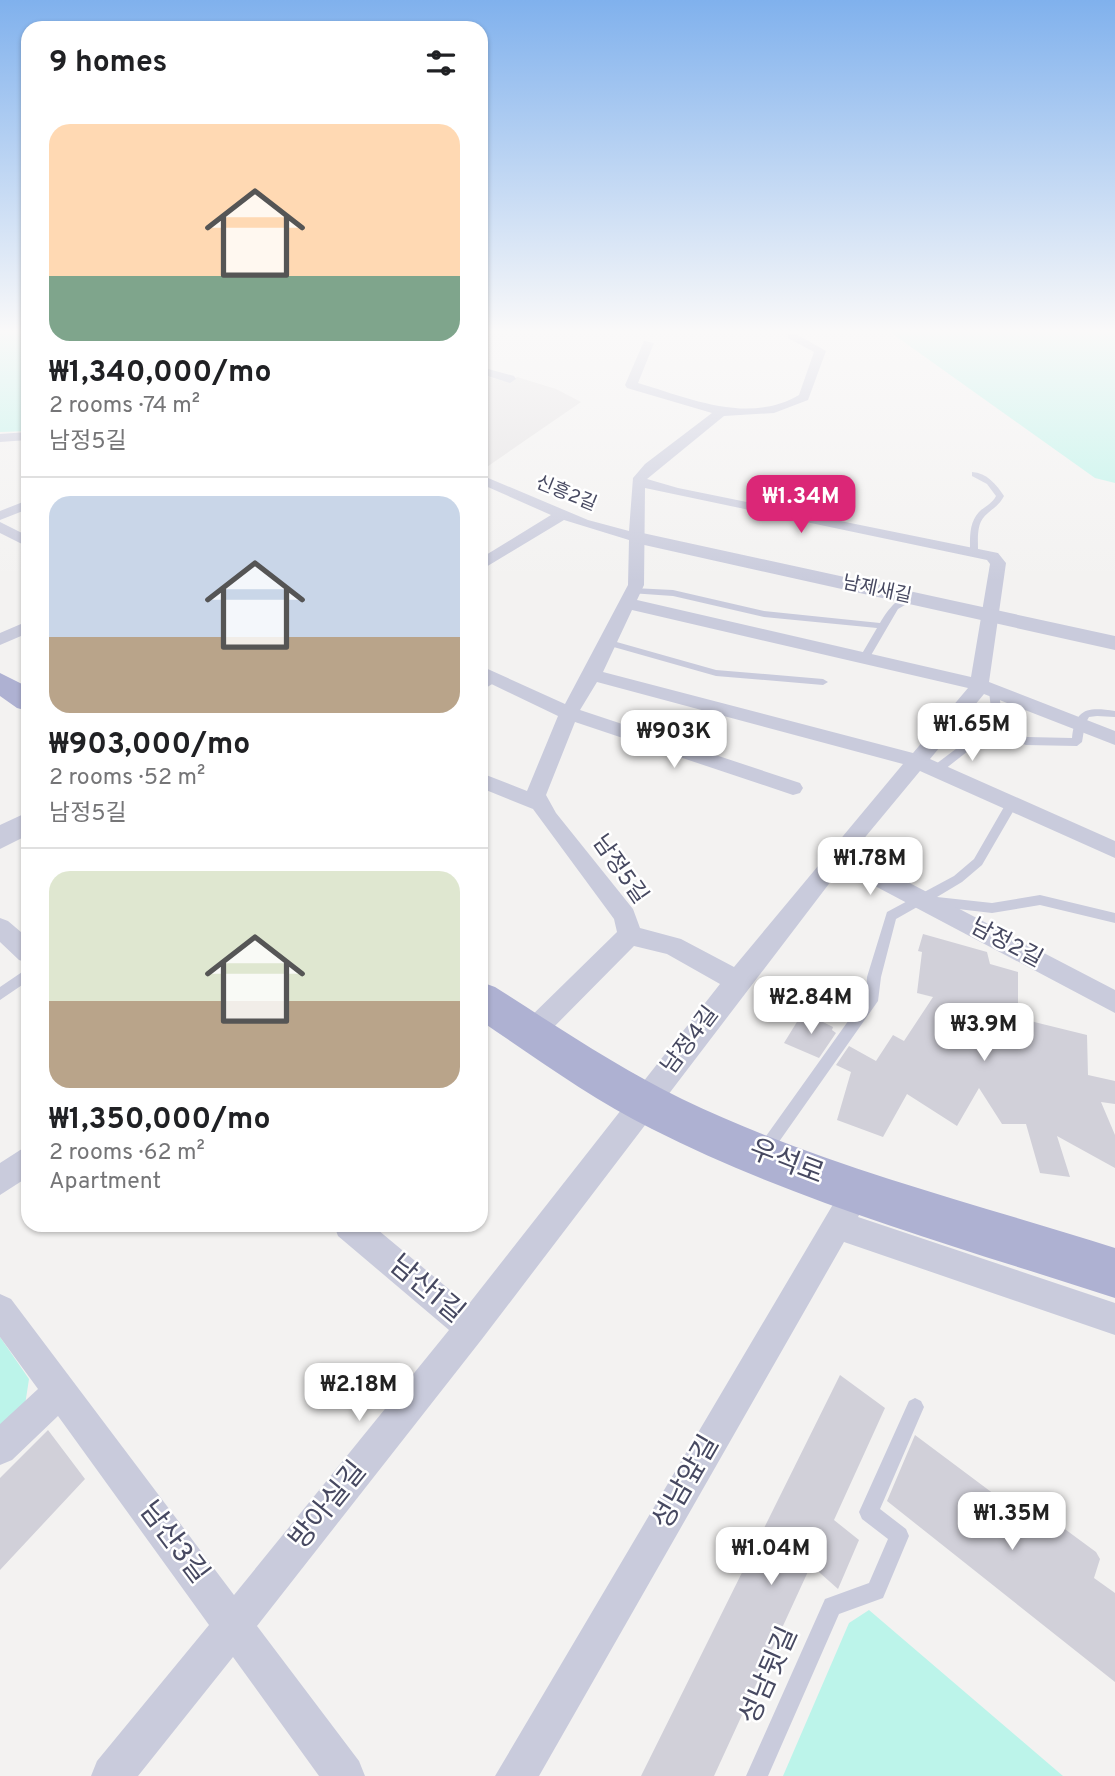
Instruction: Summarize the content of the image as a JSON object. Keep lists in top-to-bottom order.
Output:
{
  "streets": {
    "main road": ["우석로"],
    "street": [
      "신흥2길",
      "남제새길",
      "남정5길",
      "남정2길",
      "남정4길",
      "남산1길",
      "성남앞길",
      "방아실길",
      "남산3길"
    ],
    "lane": ["성남뒷길"]
  },
  "crossings": [
    ["신흥2길", "남제새길"],
    ["남제새길", "남정4길"],
    ["남정5길", "우석로"],
    ["남정4길", "우석로"],
    ["남정4길", "방아실길"],
    ["우석로", "성남앞길"],
    ["우석로", "방아실길"],
    ["남산1길", "방아실길"],
    ["방아실길", "남산3길"]
  ],
  "page": {
    "heading": "9 homes",
    "list": [
      {
        "name": "₩1,340,000/mo",
        "note": "2 rooms · 74 m² · 남정5길"
      },
      {
        "name": "₩903,000/mo",
        "note": "2 rooms · 52 m² · 남정5길"
      },
      {
        "name": "₩1,350,000/mo",
        "note": "2 rooms · 62 m² · Apartment"
      }
    ],
    "price": [
      "₩1.34M",
      "₩1.65M",
      "₩903K",
      "₩1.78M",
      "₩2.84M",
      "₩3.9M",
      "₩2.18M",
      "₩1.35M",
      "₩1.04M"
    ]
  }
}
